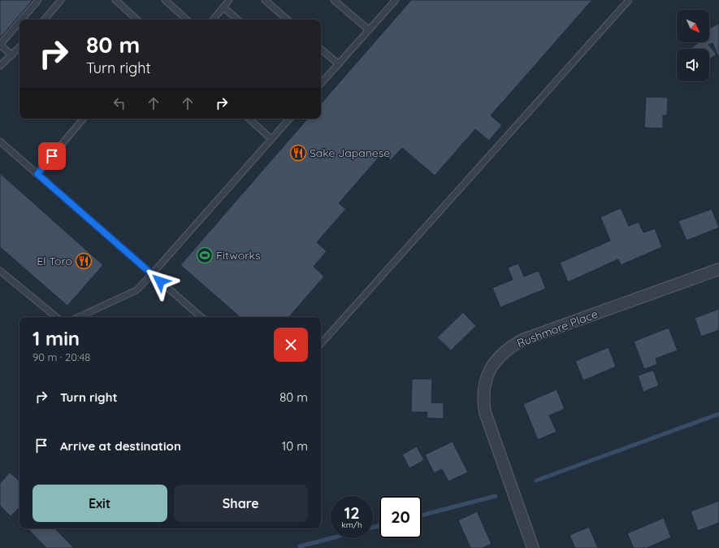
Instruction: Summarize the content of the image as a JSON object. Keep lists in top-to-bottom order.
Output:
{
  "streets": {
    "street": ["Rushmore Place"]
  },
  "places": {
    "restaurant": ["Sake Japanese", "El Toro"],
    "sports": ["Fitworks"]
  },
  "north": "bottom right",
  "page": {
    "turn": ["80 m", "Turn right"],
    "heading": ["1 min", "90 m · 20:48"],
    "list": [
      {
        "name": "Turn right",
        "value": "80 m"
      },
      {
        "name": "Arrive at destination",
        "value": "10 m"
      }
    ],
    "buttons": ["Exit", "Share"],
    "speed": "12 km/h",
    "limit": "20"
  }
}
